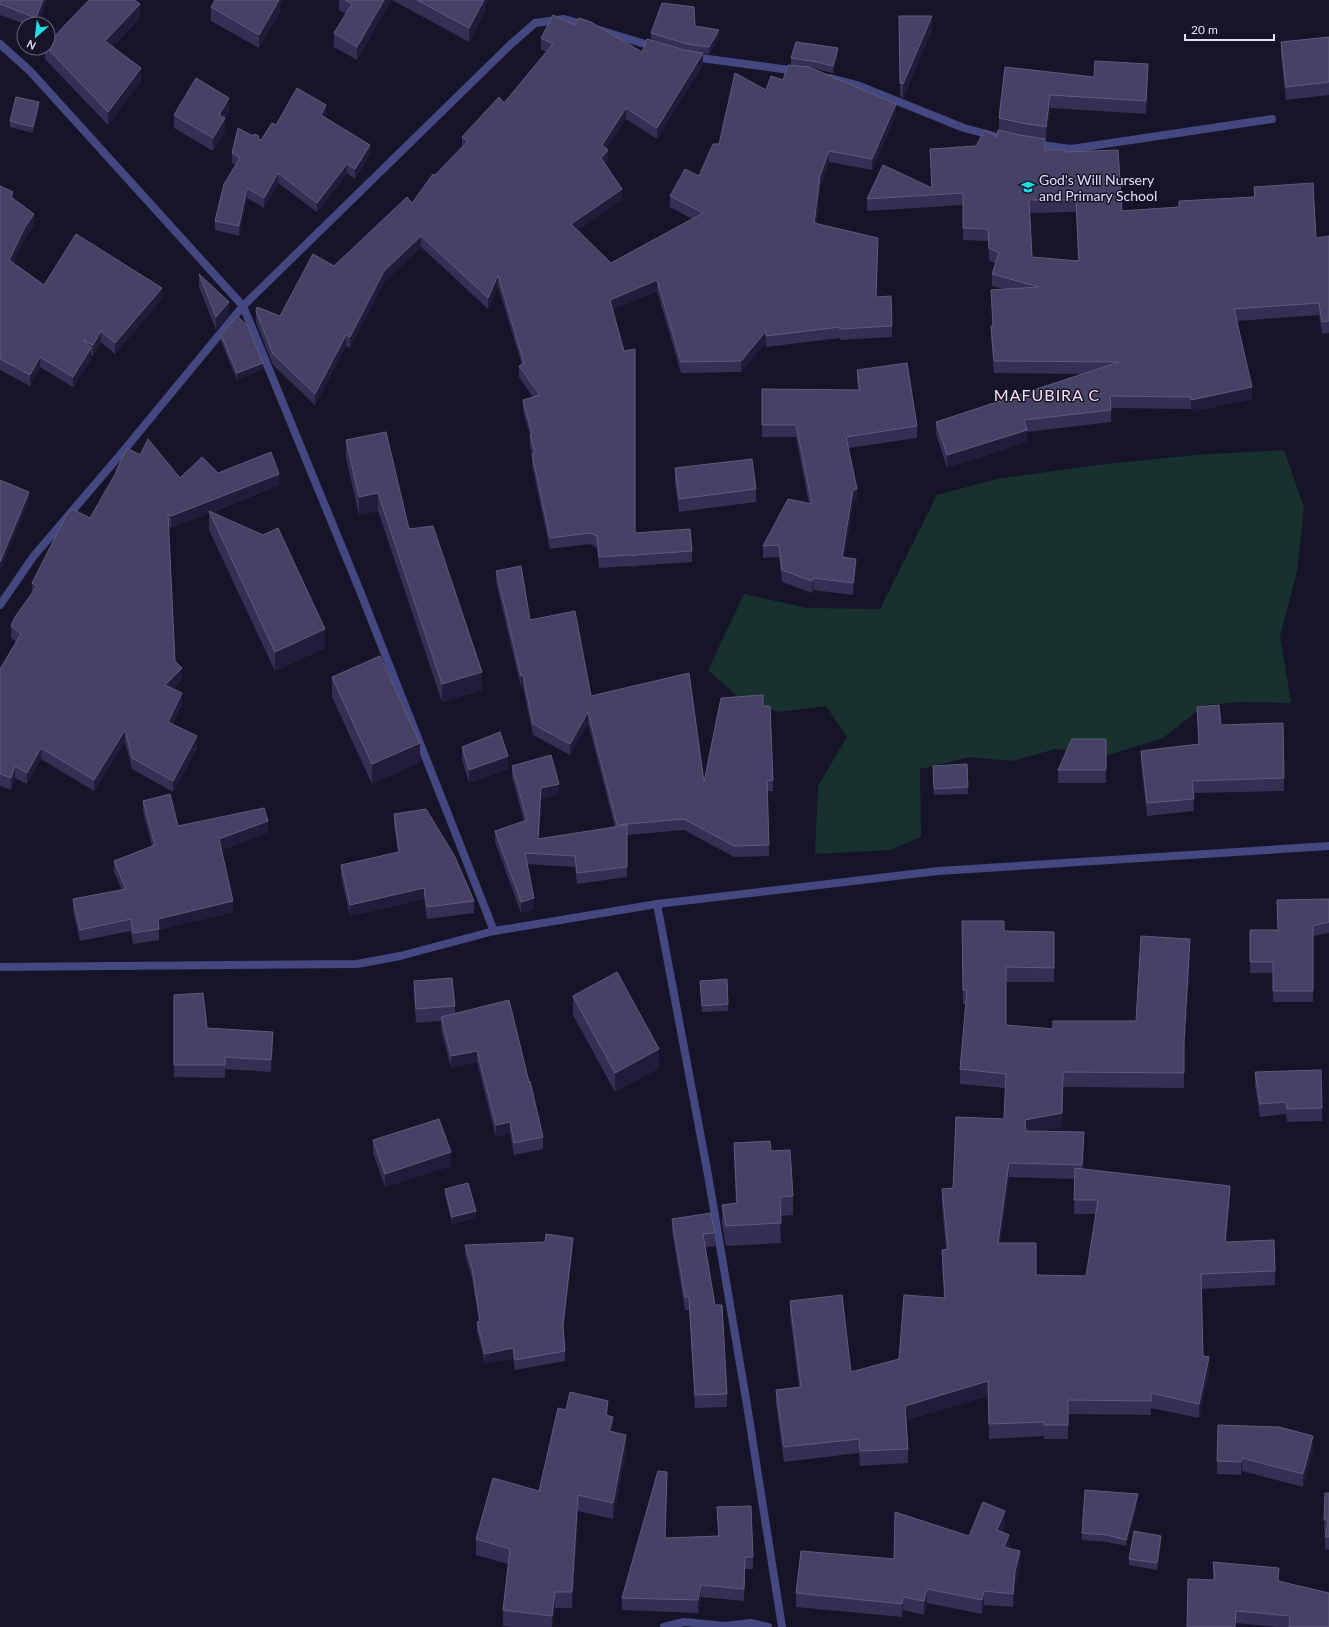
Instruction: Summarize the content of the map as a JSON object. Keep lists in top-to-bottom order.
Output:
{
  "districts": ["MAFUBIRA C"],
  "places": {
    "school or university": ["God's Will Nursery and Primary School"]
  },
  "scale_bar": "20 m",
  "north": "bottom left"
}
